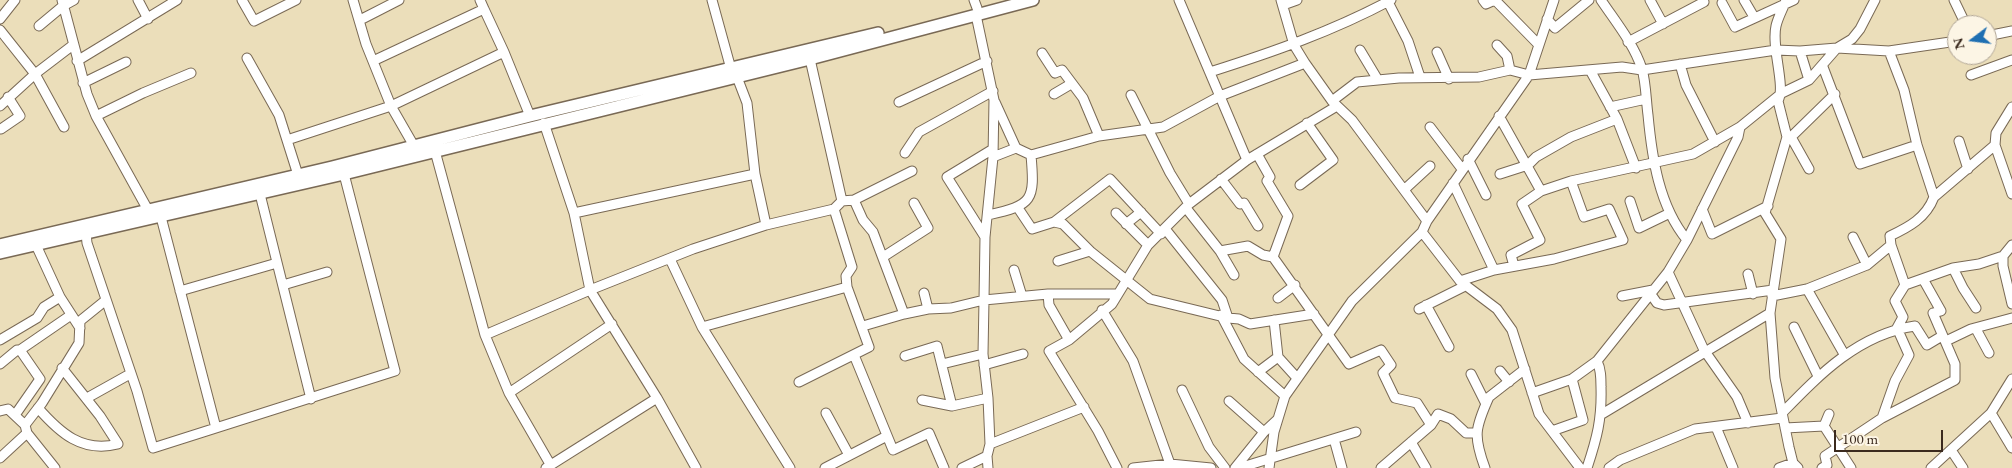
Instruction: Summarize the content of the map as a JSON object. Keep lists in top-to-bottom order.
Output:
{
  "scale_bar": "100 m",
  "north": "left"
}
